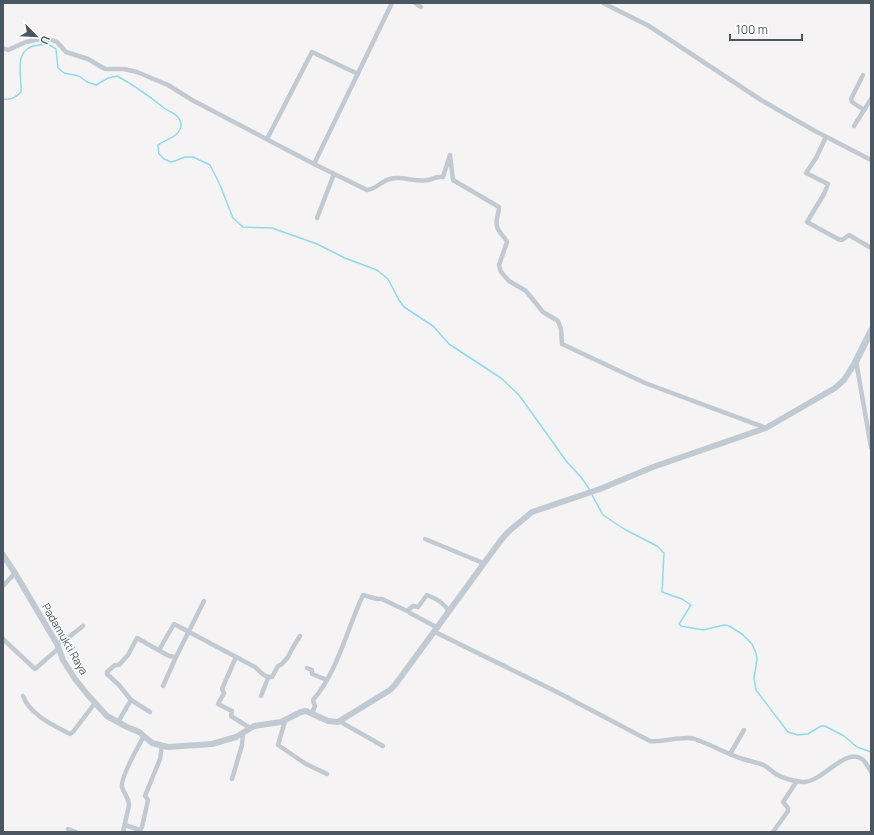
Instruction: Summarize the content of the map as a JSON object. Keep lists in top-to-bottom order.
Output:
{
  "streets": {
    "street": ["Padamukti Raya"]
  },
  "scale_bar": "100 m",
  "north": "bottom right"
}
